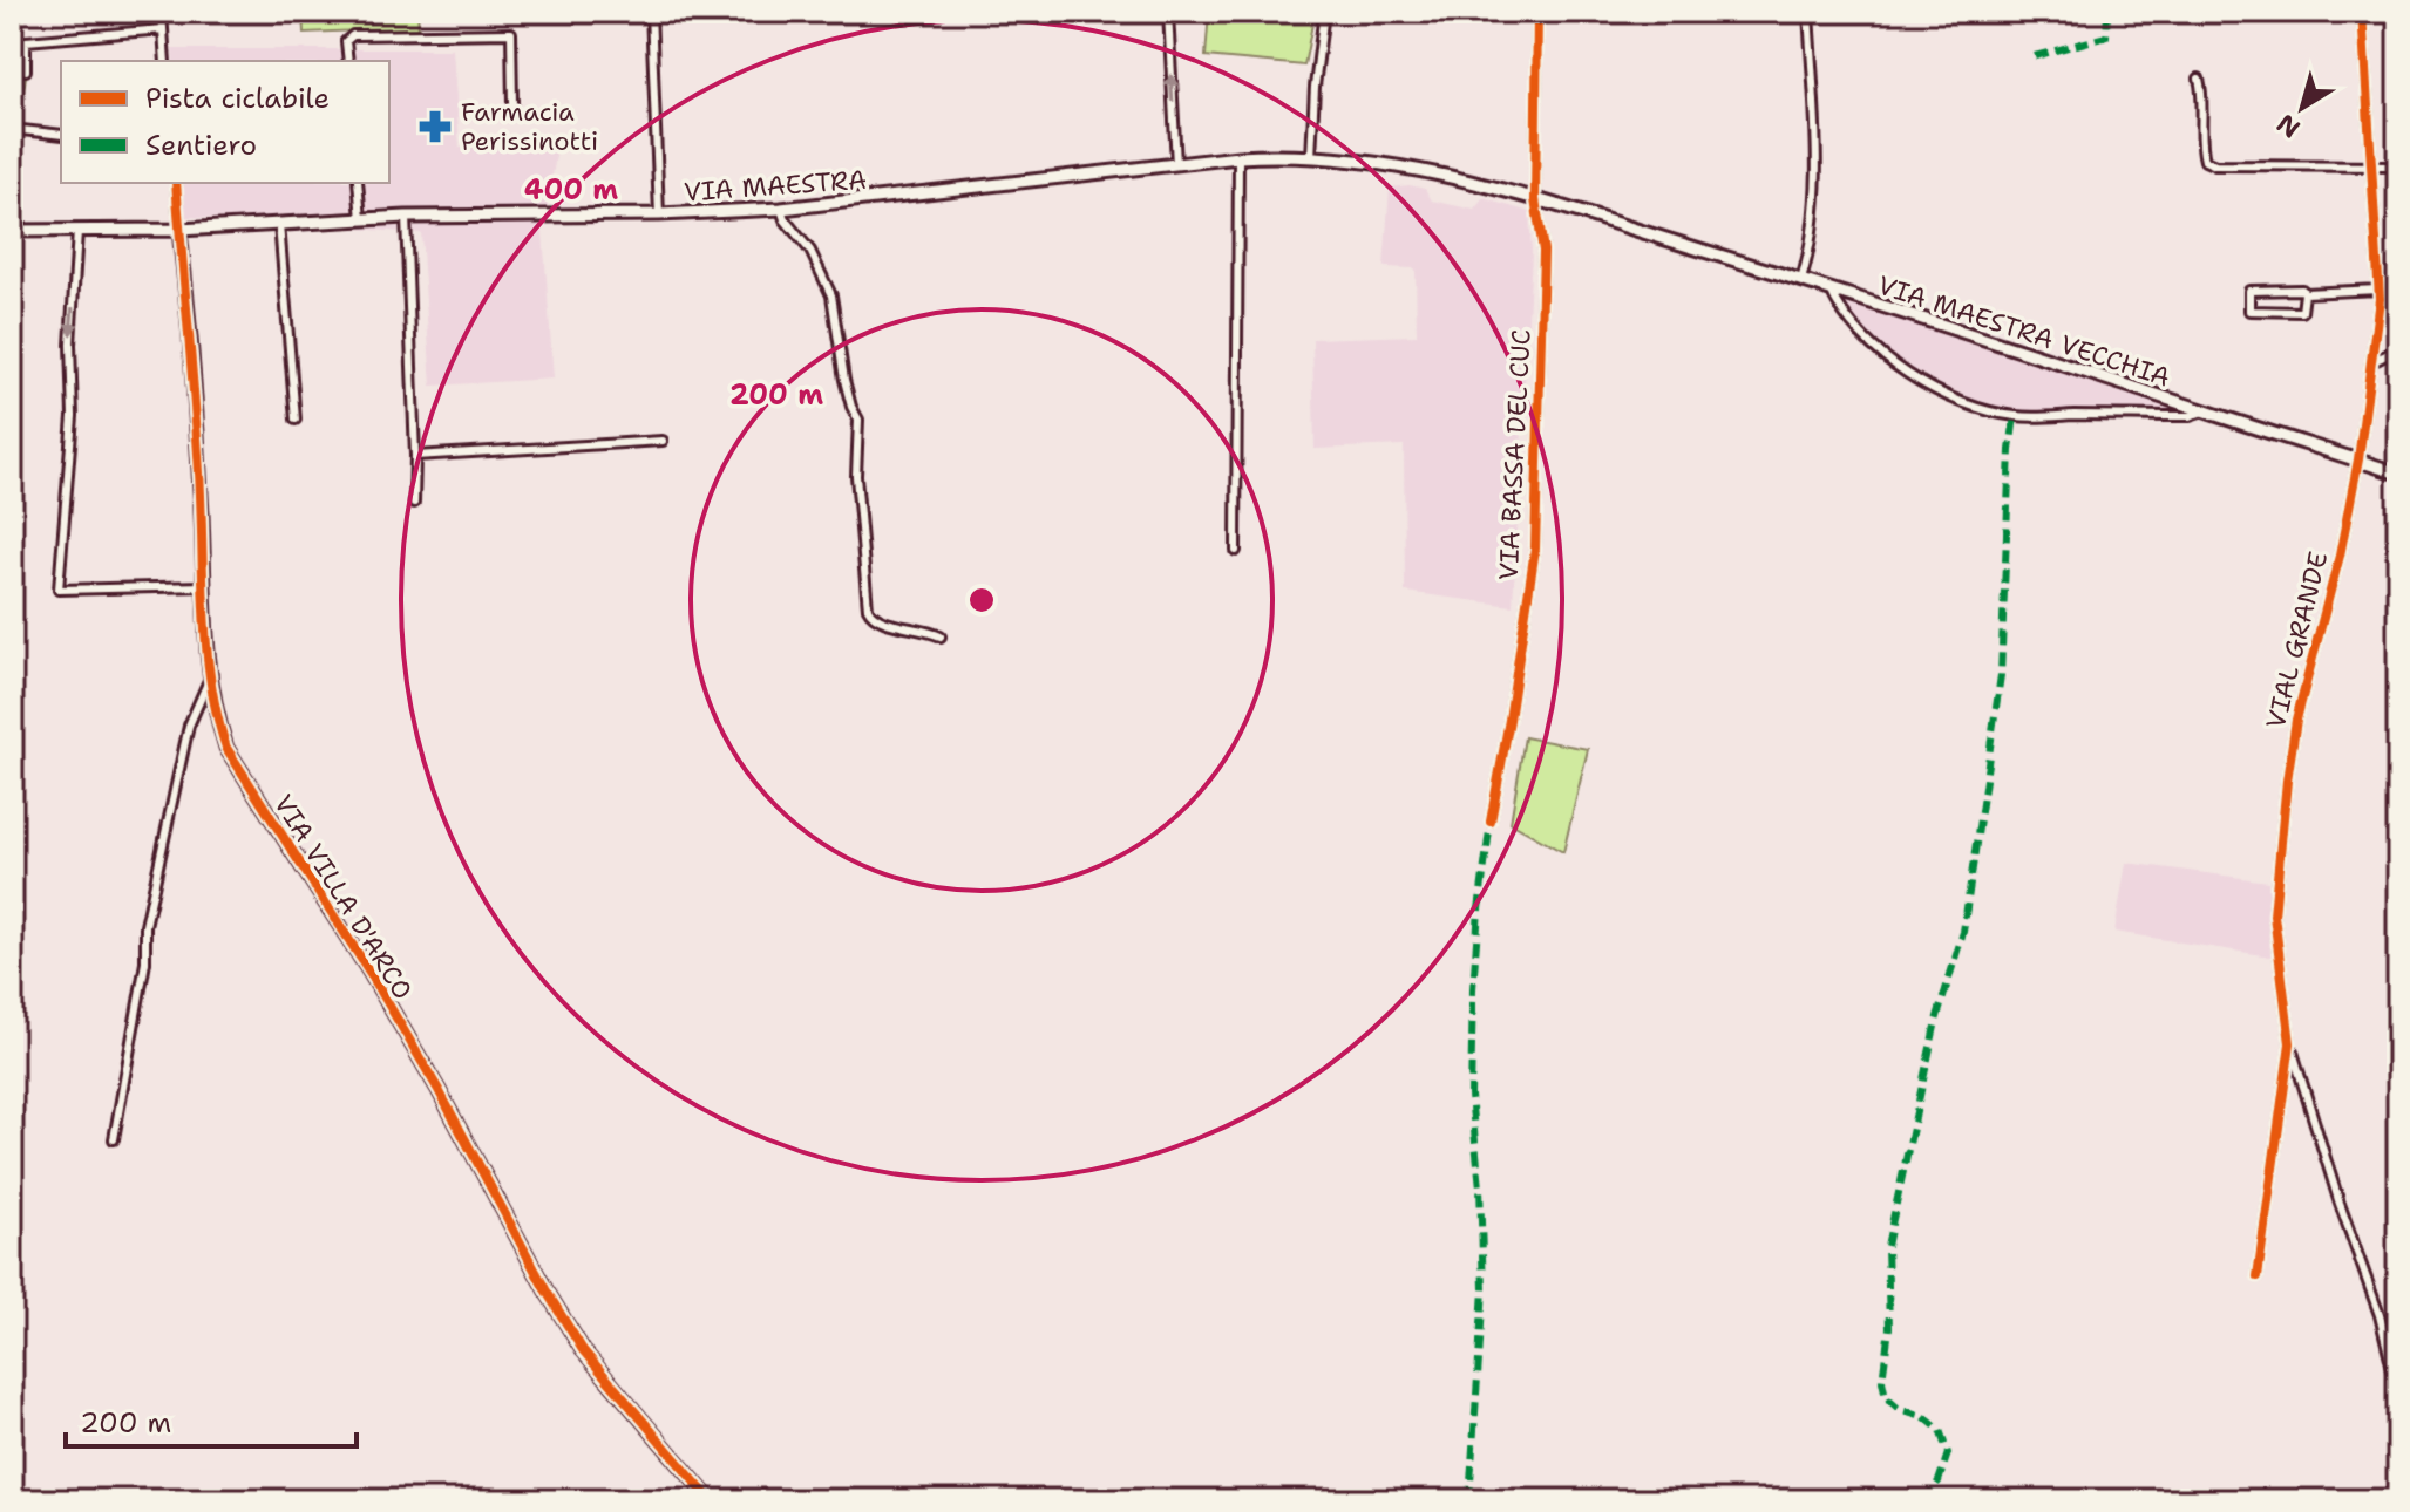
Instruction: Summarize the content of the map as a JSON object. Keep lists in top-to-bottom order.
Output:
{
  "streets": {
    "main road": ["VIA MAESTRA", "VIA MAESTRA VECCHIA", "VIA VILLA D'ARCO"],
    "street": ["VIA BASSA DEL CUC", "VIAL GRANDE"]
  },
  "crossings": [
    ["VIA MAESTRA", "VIA MAESTRA VECCHIA"],
    ["VIA MAESTRA", "VIA BASSA DEL CUC"],
    ["VIA MAESTRA", "VIA VILLA D'ARCO"],
    ["VIA MAESTRA VECCHIA", "VIA BASSA DEL CUC"],
    ["VIA MAESTRA VECCHIA", "VIAL GRANDE"]
  ],
  "places": {
    "pharmacy": ["Farmacia Perissinotti"]
  },
  "legend": ["Pista ciclabile", "Sentiero"],
  "scale_bar": "200 m",
  "north": "bottom left",
  "rings": ["400 m", "200 m"]
}
